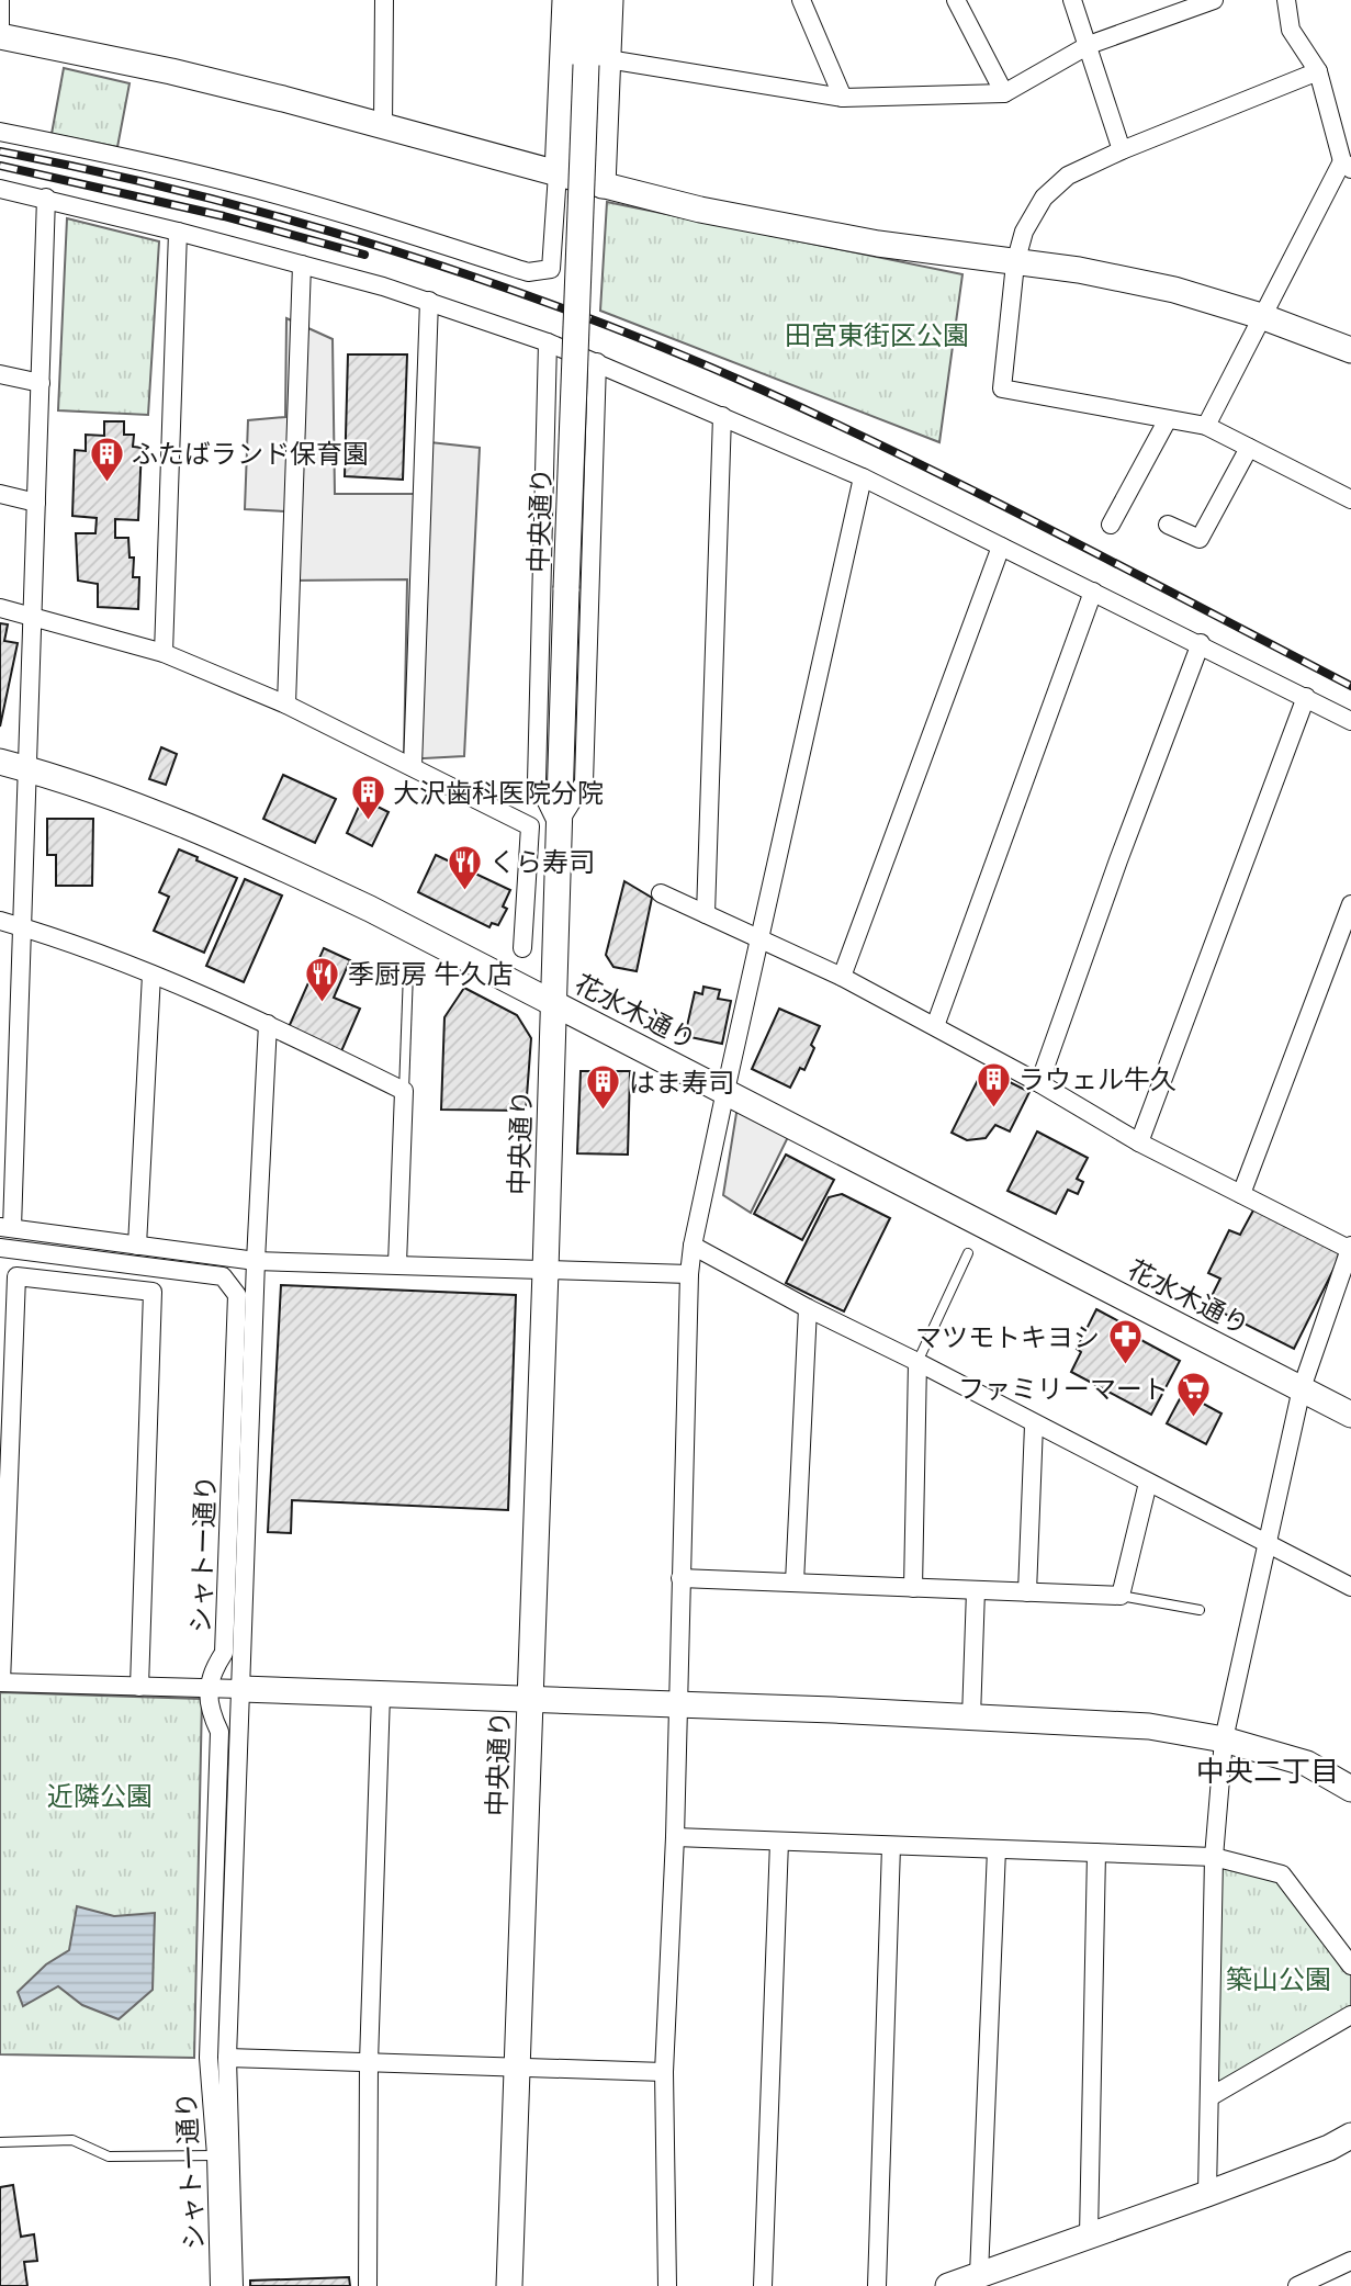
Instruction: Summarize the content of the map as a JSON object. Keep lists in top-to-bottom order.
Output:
{
  "streets": {
    "street": ["中央通り", "花水木通り", "シャトー通り"]
  },
  "crossings": [
    ["中央通り", "花水木通り"]
  ],
  "districts": ["中央二丁目"],
  "parks": ["田宮東街区公園", "近隣公園", "築山公園"],
  "places": {
    "building": [
      "ふたばランド保育園",
      "大沢歯科医院分院",
      "ラウェル牛久",
      "はま寿司"
    ],
    "restaurant": ["くら寿司", "季厨房 牛久店"],
    "pharmacy": ["マツモトキヨシ"],
    "supermarket": ["ファミリーマート"]
  }
}
